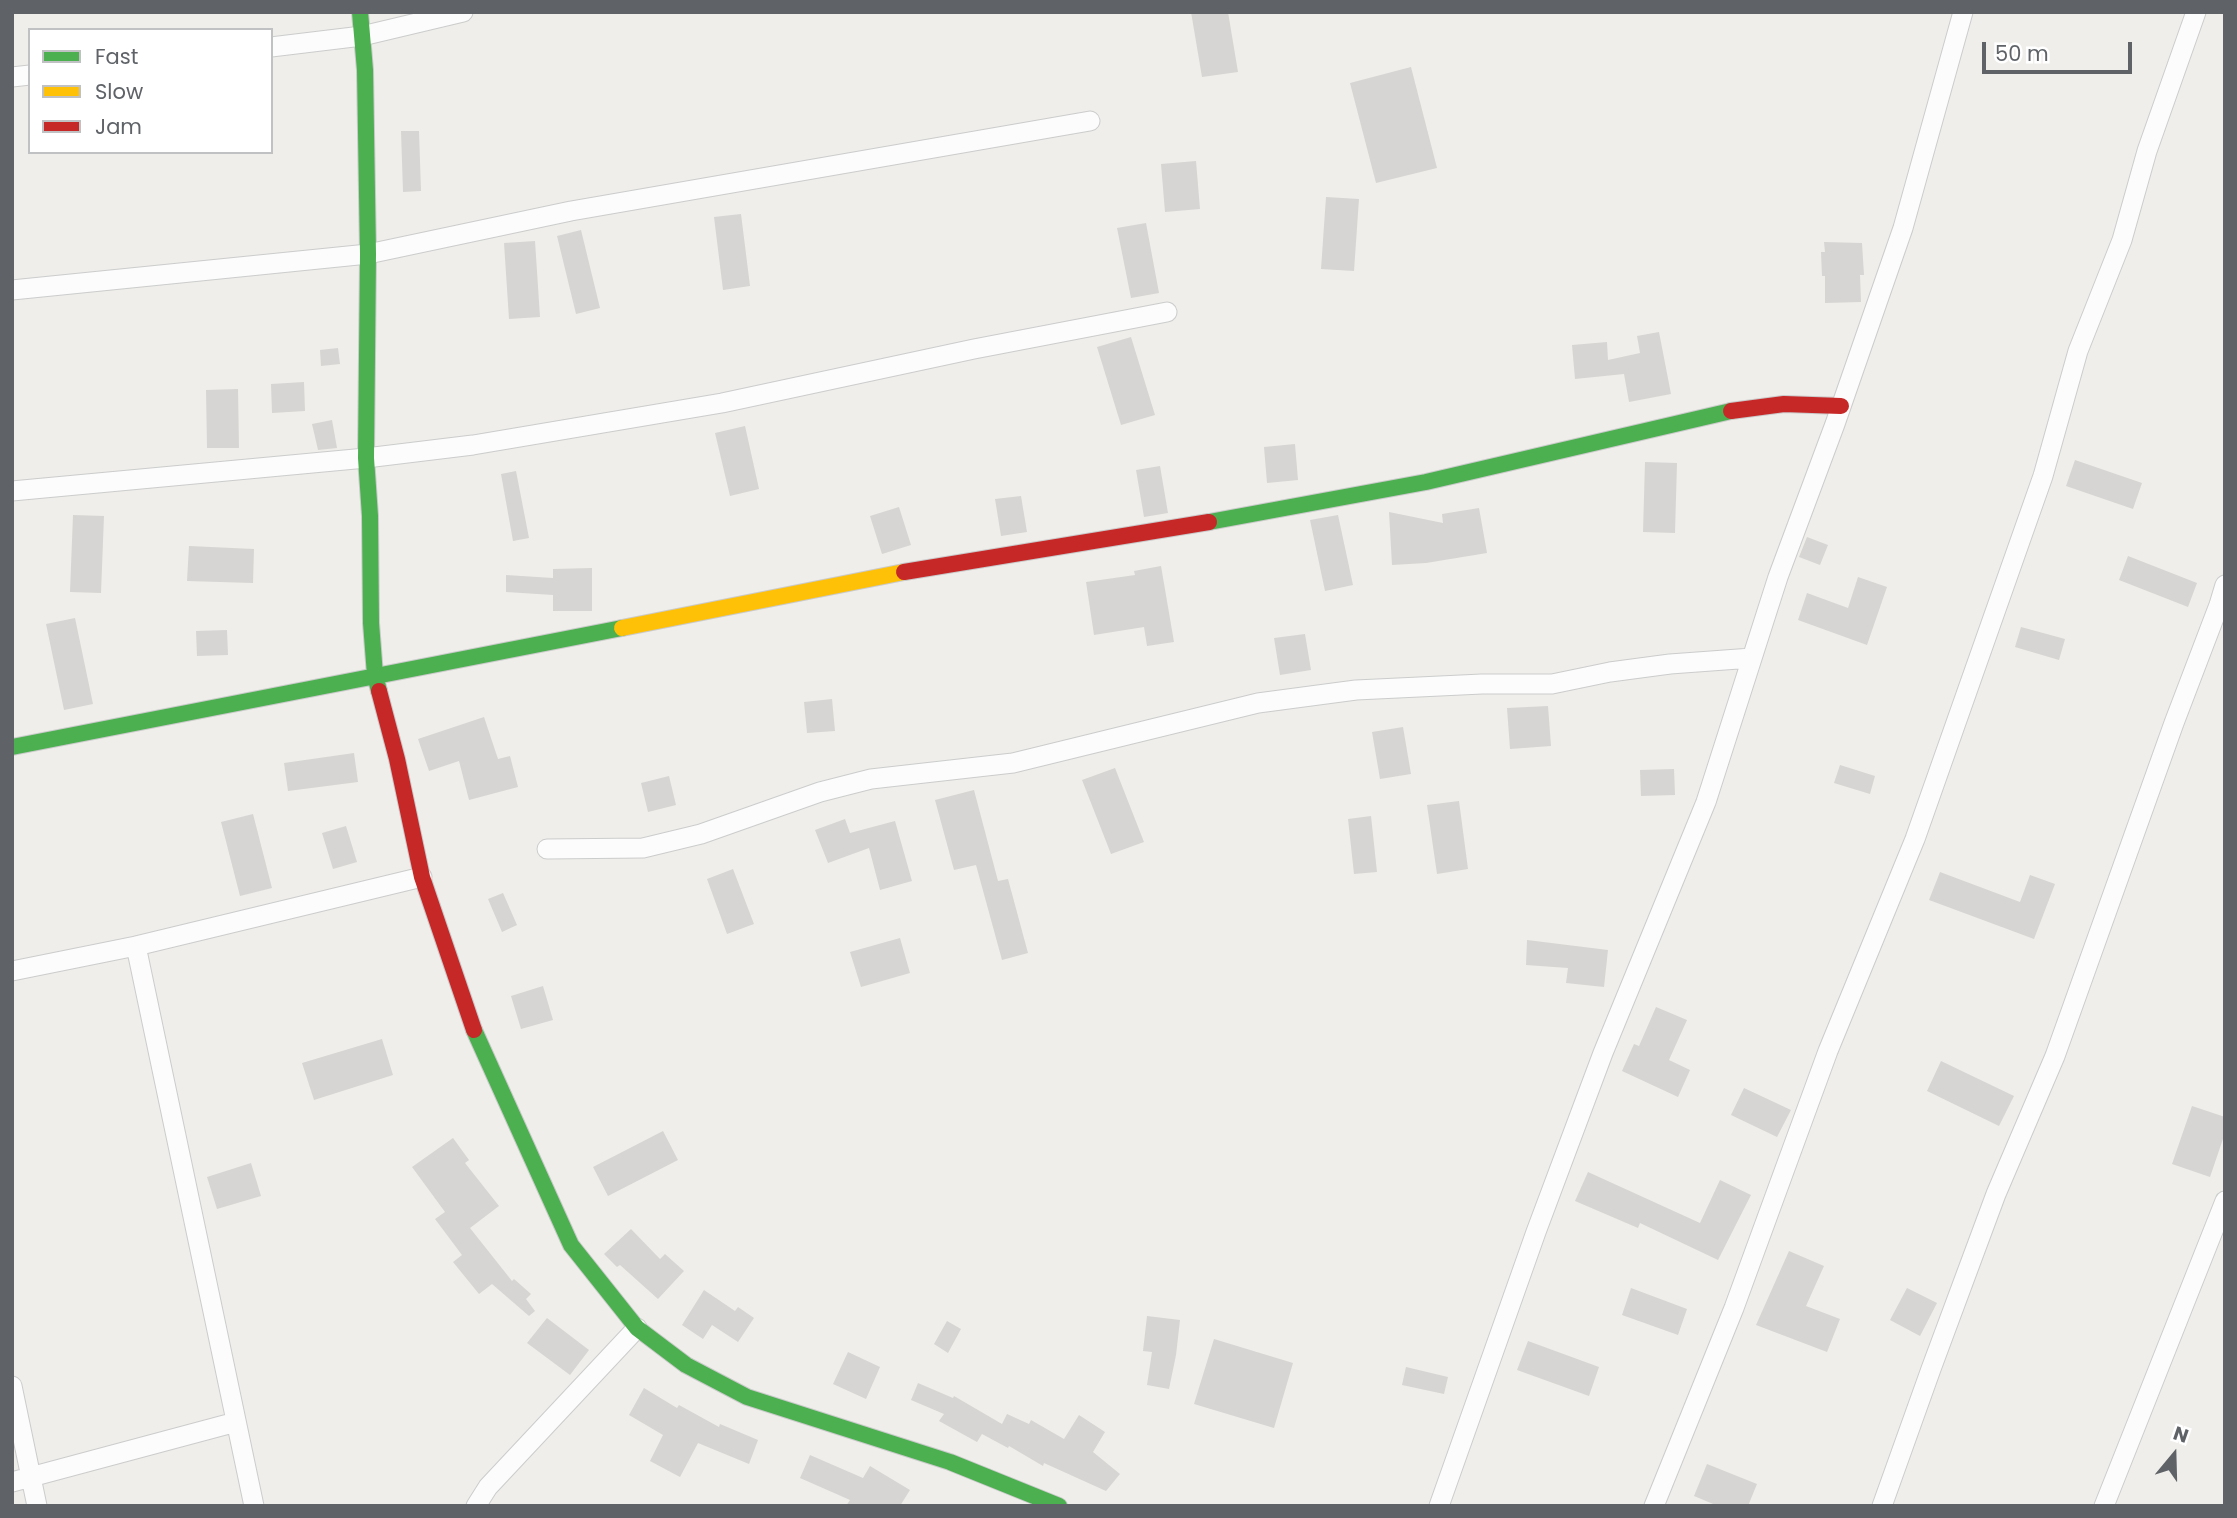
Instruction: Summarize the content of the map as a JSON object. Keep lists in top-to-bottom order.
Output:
{
  "legend": ["Fast", "Slow", "Jam"],
  "scale_bar": "50 m",
  "north": "top"
}
